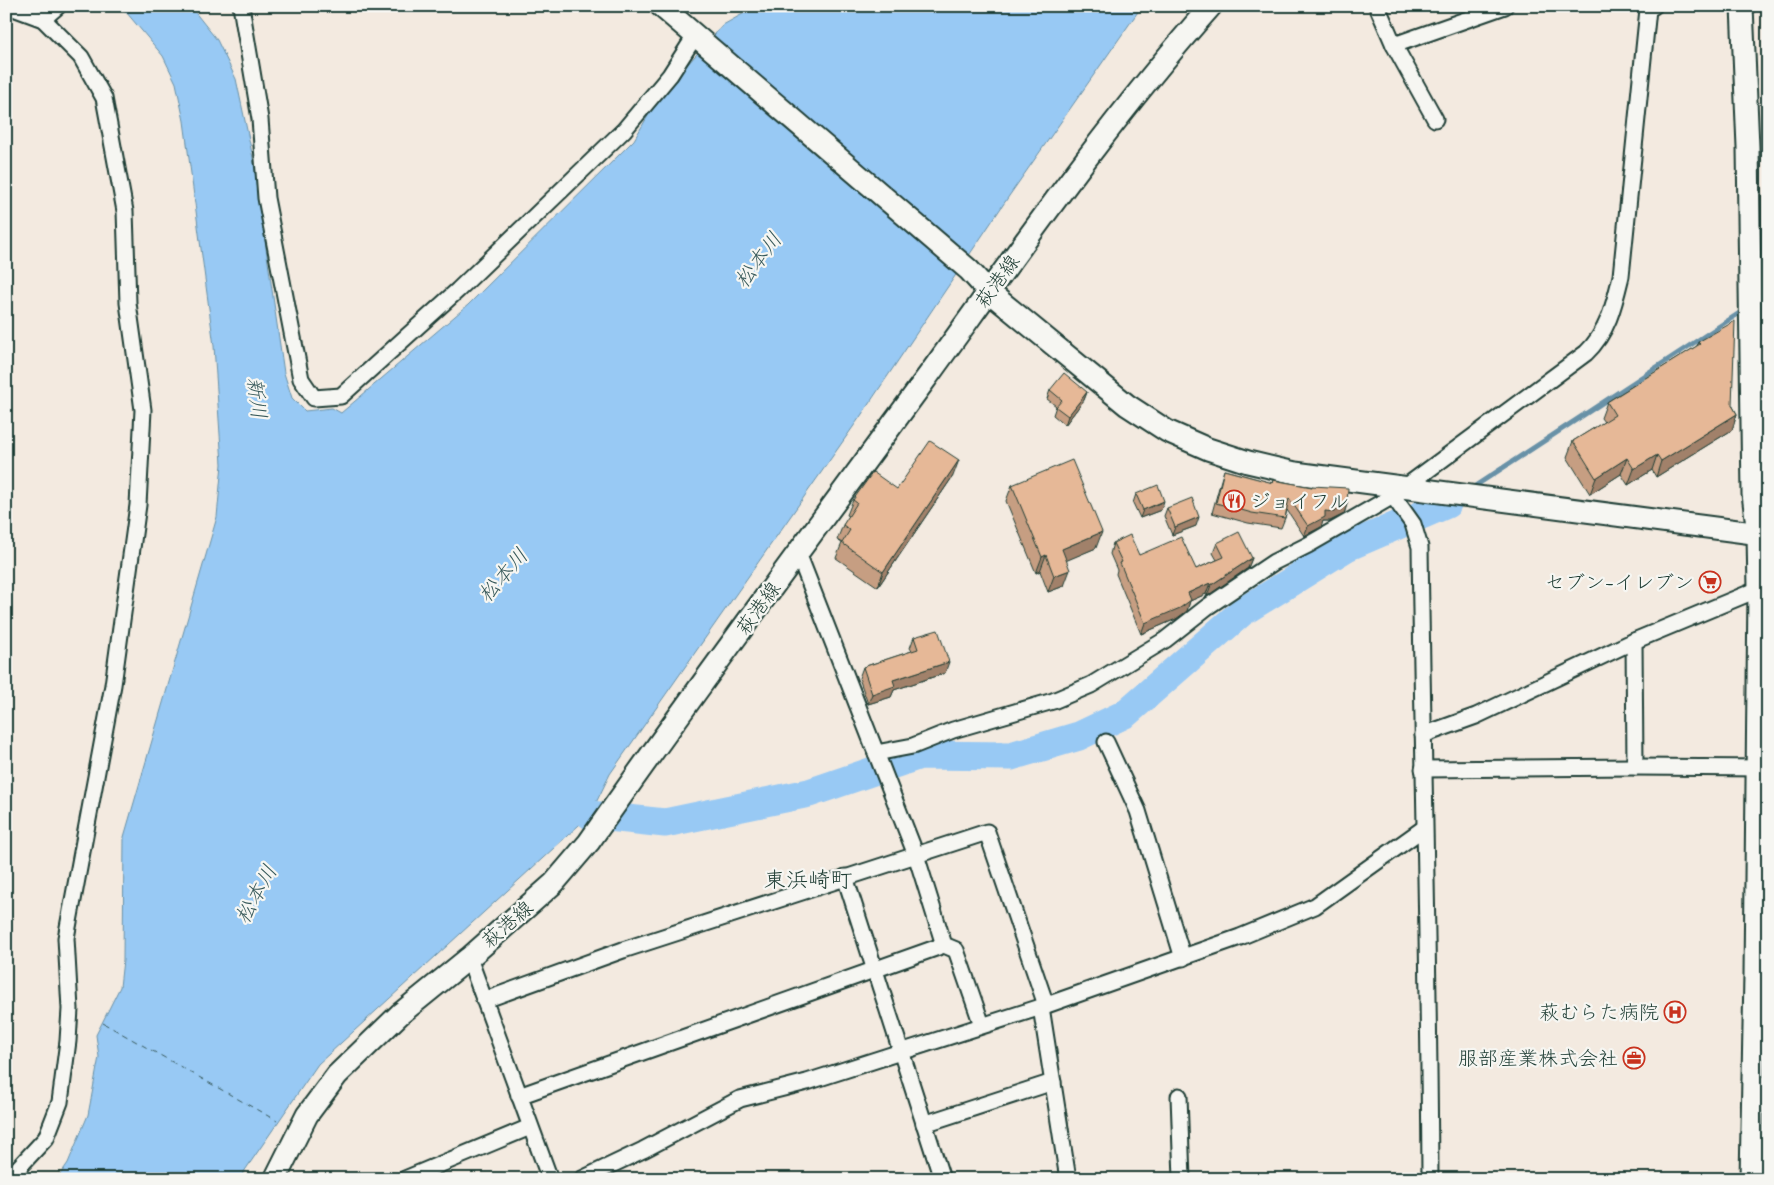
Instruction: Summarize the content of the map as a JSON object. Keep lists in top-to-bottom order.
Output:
{
  "streets": {
    "street": ["萩港線"]
  },
  "districts": ["東浜崎町"],
  "water": ["松本川", "新川"],
  "places": {
    "restaurant": ["ジョイフル"],
    "supermarket": ["セブン-イレブン"],
    "hospital": ["萩むらた病院"],
    "office": ["服部産業株式会社"]
  }
}
